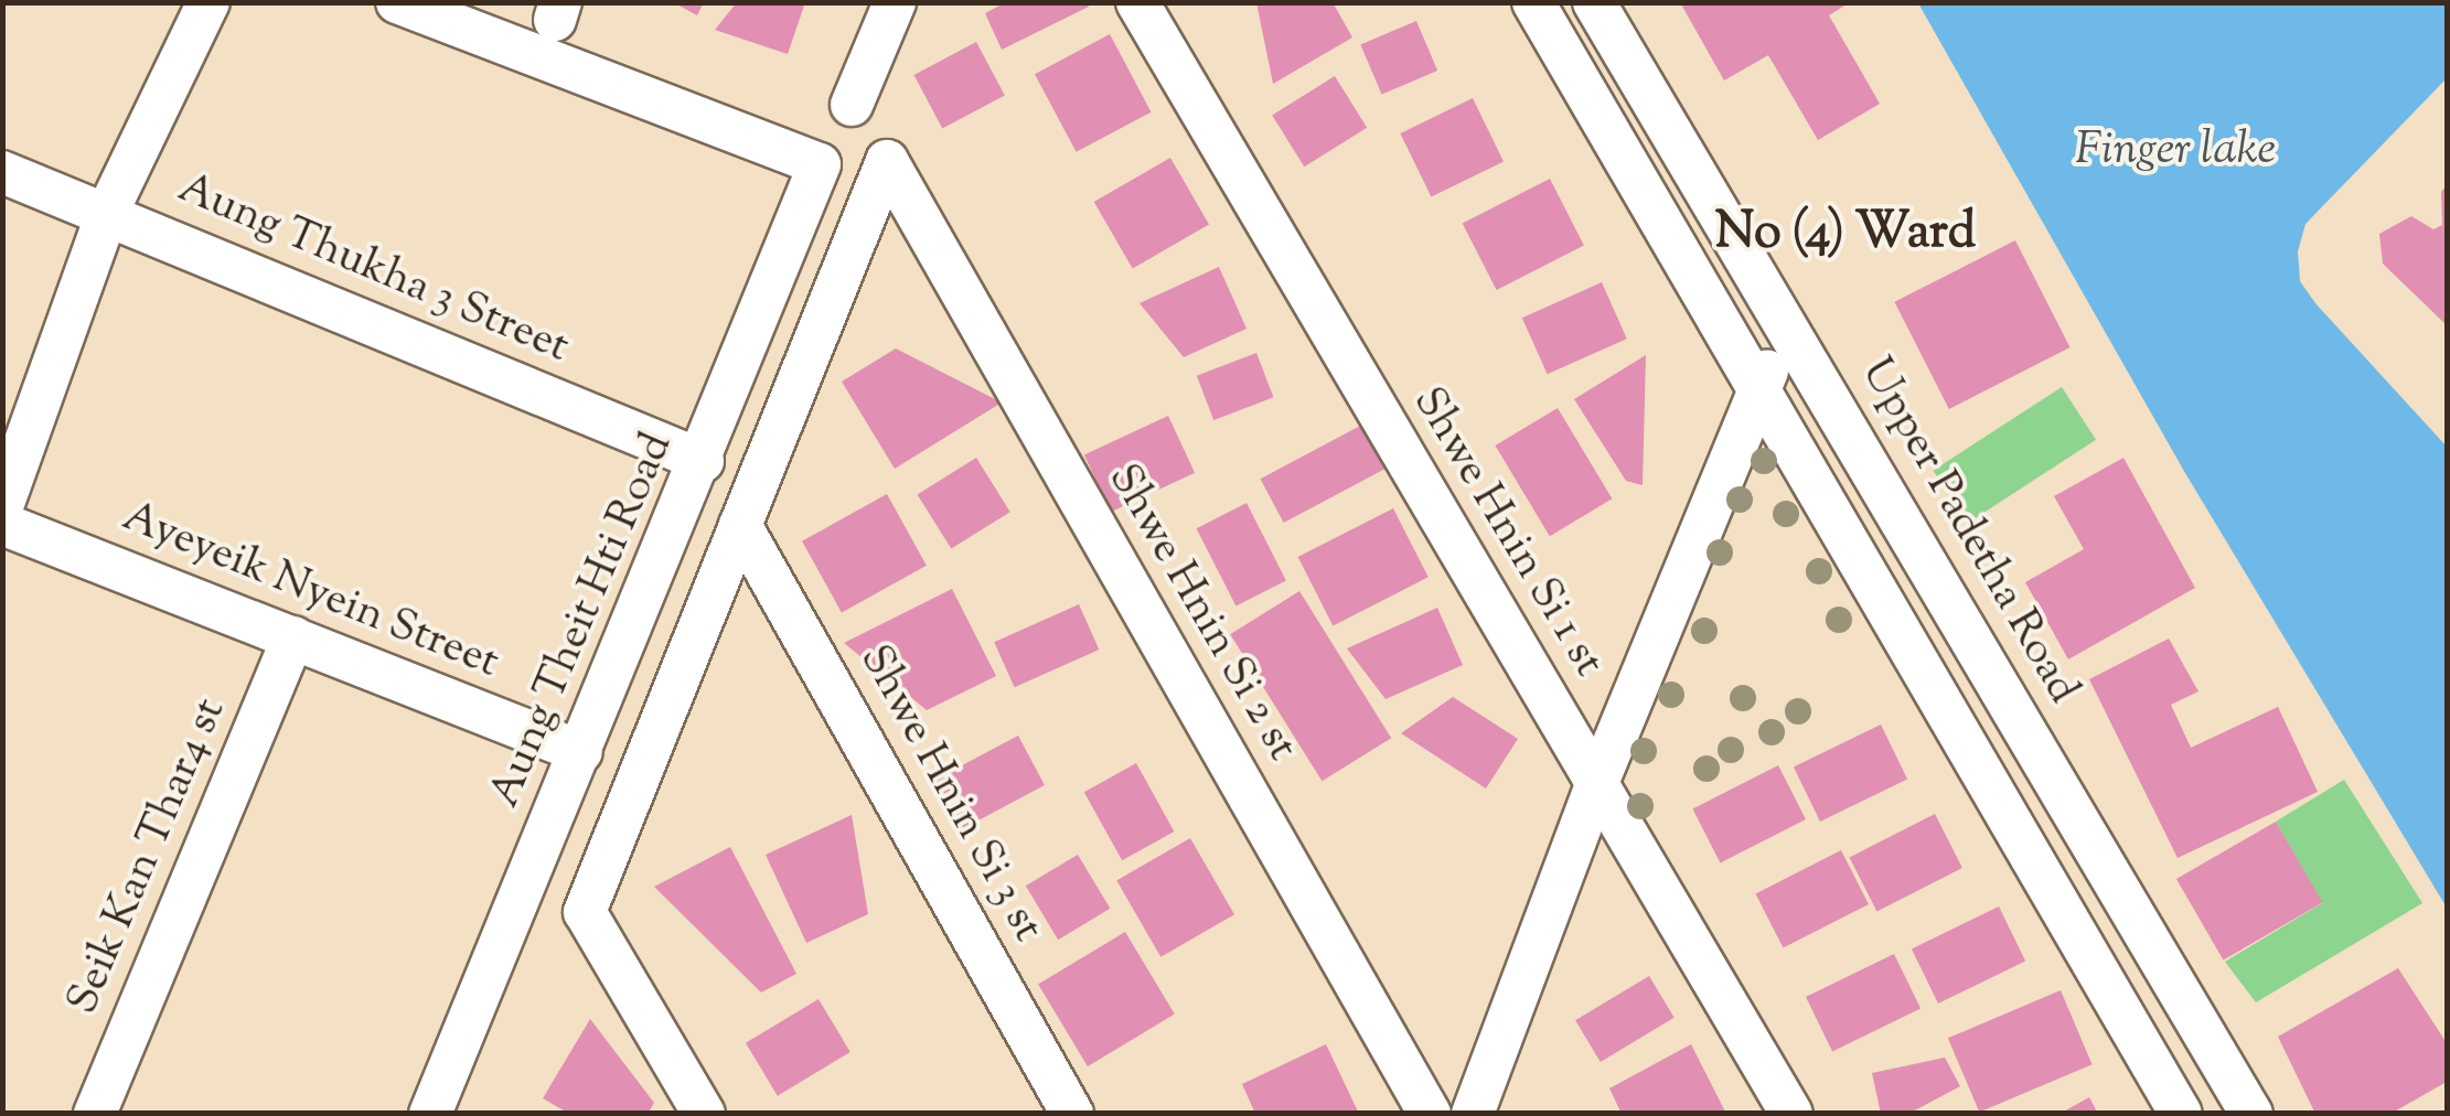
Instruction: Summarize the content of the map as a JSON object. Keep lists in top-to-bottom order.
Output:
{
  "streets": {
    "street": [
      "Aung Thukha 3 Street",
      "Upper Padetha Road",
      "Shwe Hnin Si 1 st",
      "Ayeyeik Nyein Street",
      "Shwe Hnin Si 2 st",
      "Aung Theit Hti Road",
      "Shwe Hnin Si 3 st",
      "Seik Kan Thar4 st"
    ]
  },
  "crossings": [
    ["Aung Thukha 3 Street", "Aung Theit Hti Road"],
    ["Ayeyeik Nyein Street", "Aung Theit Hti Road"],
    ["Ayeyeik Nyein Street", "Seik Kan Thar4 st"],
    ["Shwe Hnin Si 2 st", "Shwe Hnin Si 3 st"]
  ],
  "districts": ["No (4) Ward"],
  "water": ["Finger lake"]
}
